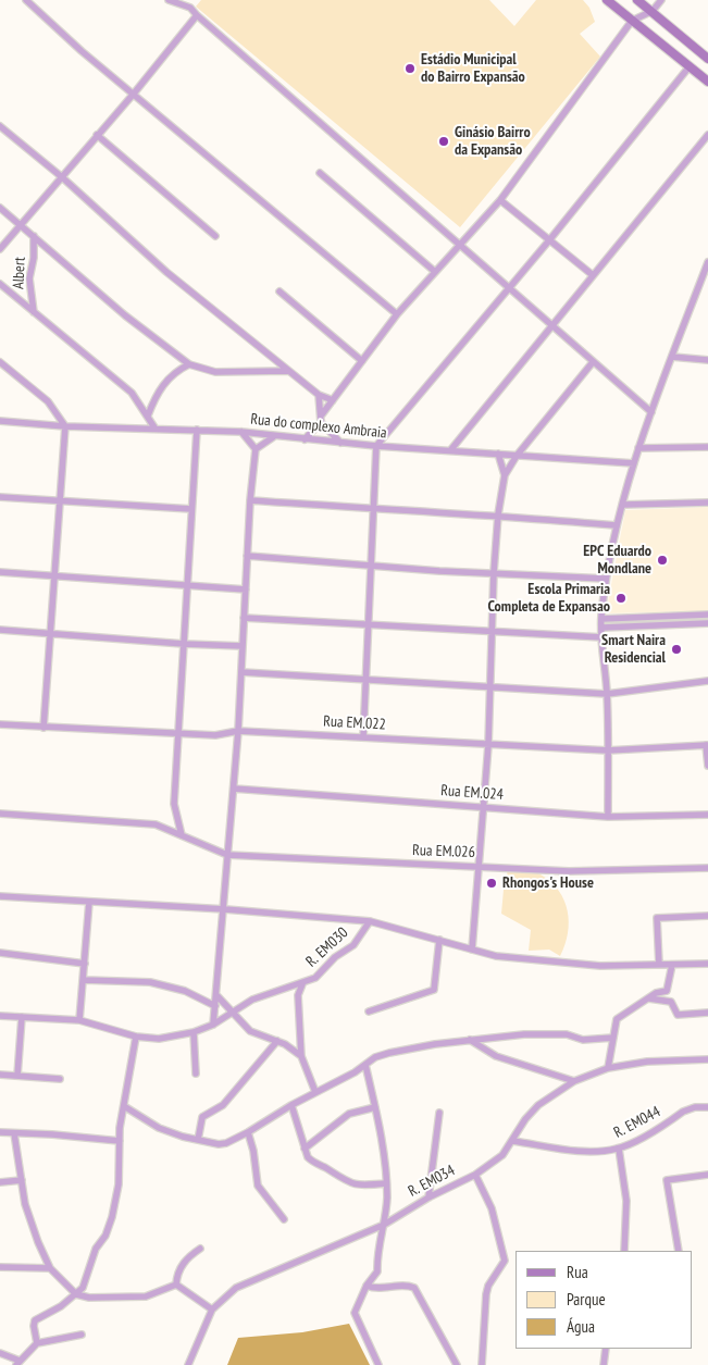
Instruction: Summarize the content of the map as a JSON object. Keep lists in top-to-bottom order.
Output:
{
  "streets": {
    "street": [
      "Albert",
      "Rua do complexo Ambraia",
      "Rua EM.022",
      "Rua EM.024",
      "Rua EM.026",
      "R. EM030",
      "R. EM044",
      "R. EM034"
    ]
  },
  "crossings": [
    ["R. EM044", "R. EM034"]
  ],
  "places": [
    "Estádio Municipal do Bairro Expansão",
    "Ginásio Bairro da Expansão",
    "EPC Eduardo Mondlane",
    "Escola Primaria Completa de Expansao",
    "Smart Naira Residencial",
    "Rhongos's House"
  ],
  "legend": ["Rua", "Parque", "Água"]
}
